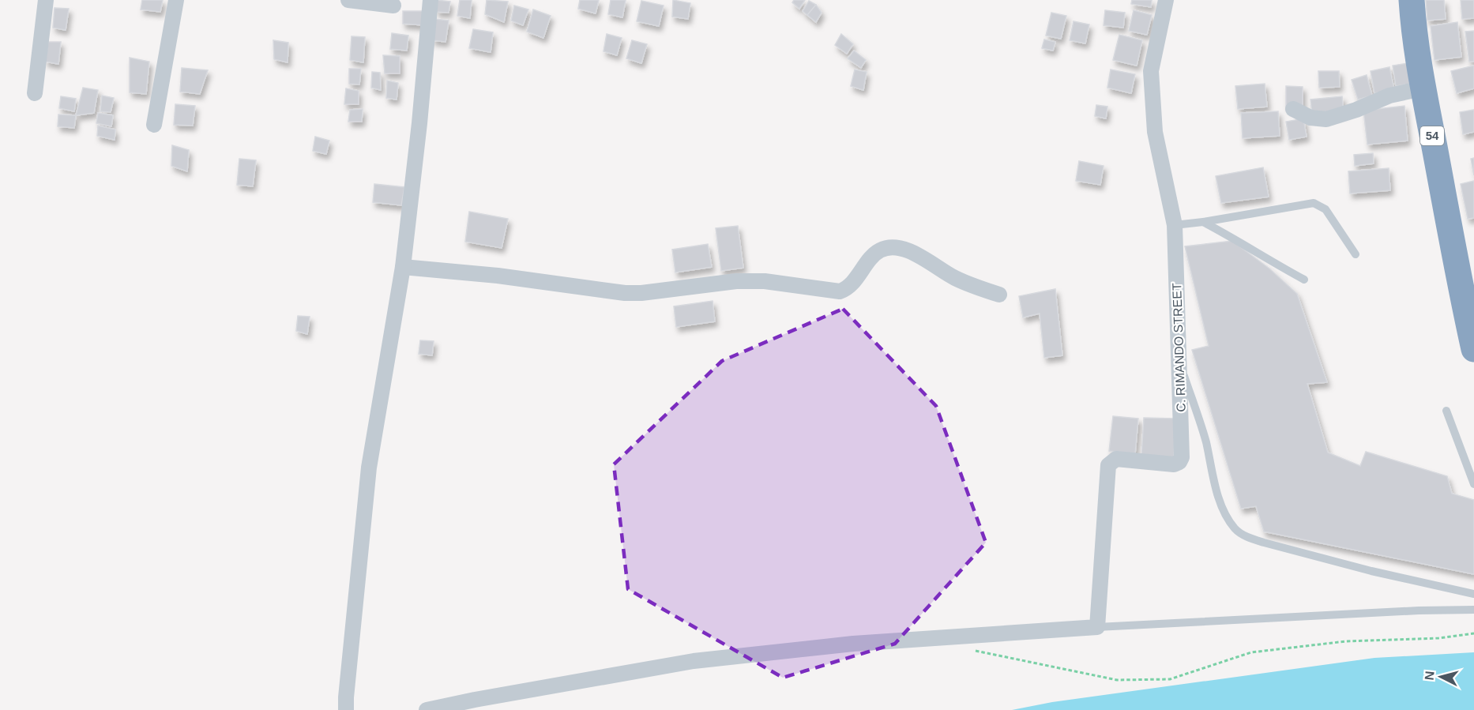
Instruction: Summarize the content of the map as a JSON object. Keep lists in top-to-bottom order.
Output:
{
  "streets": {
    "highway": ["54"],
    "street": ["C. RIMANDO STREET"]
  },
  "north": "left"
}
